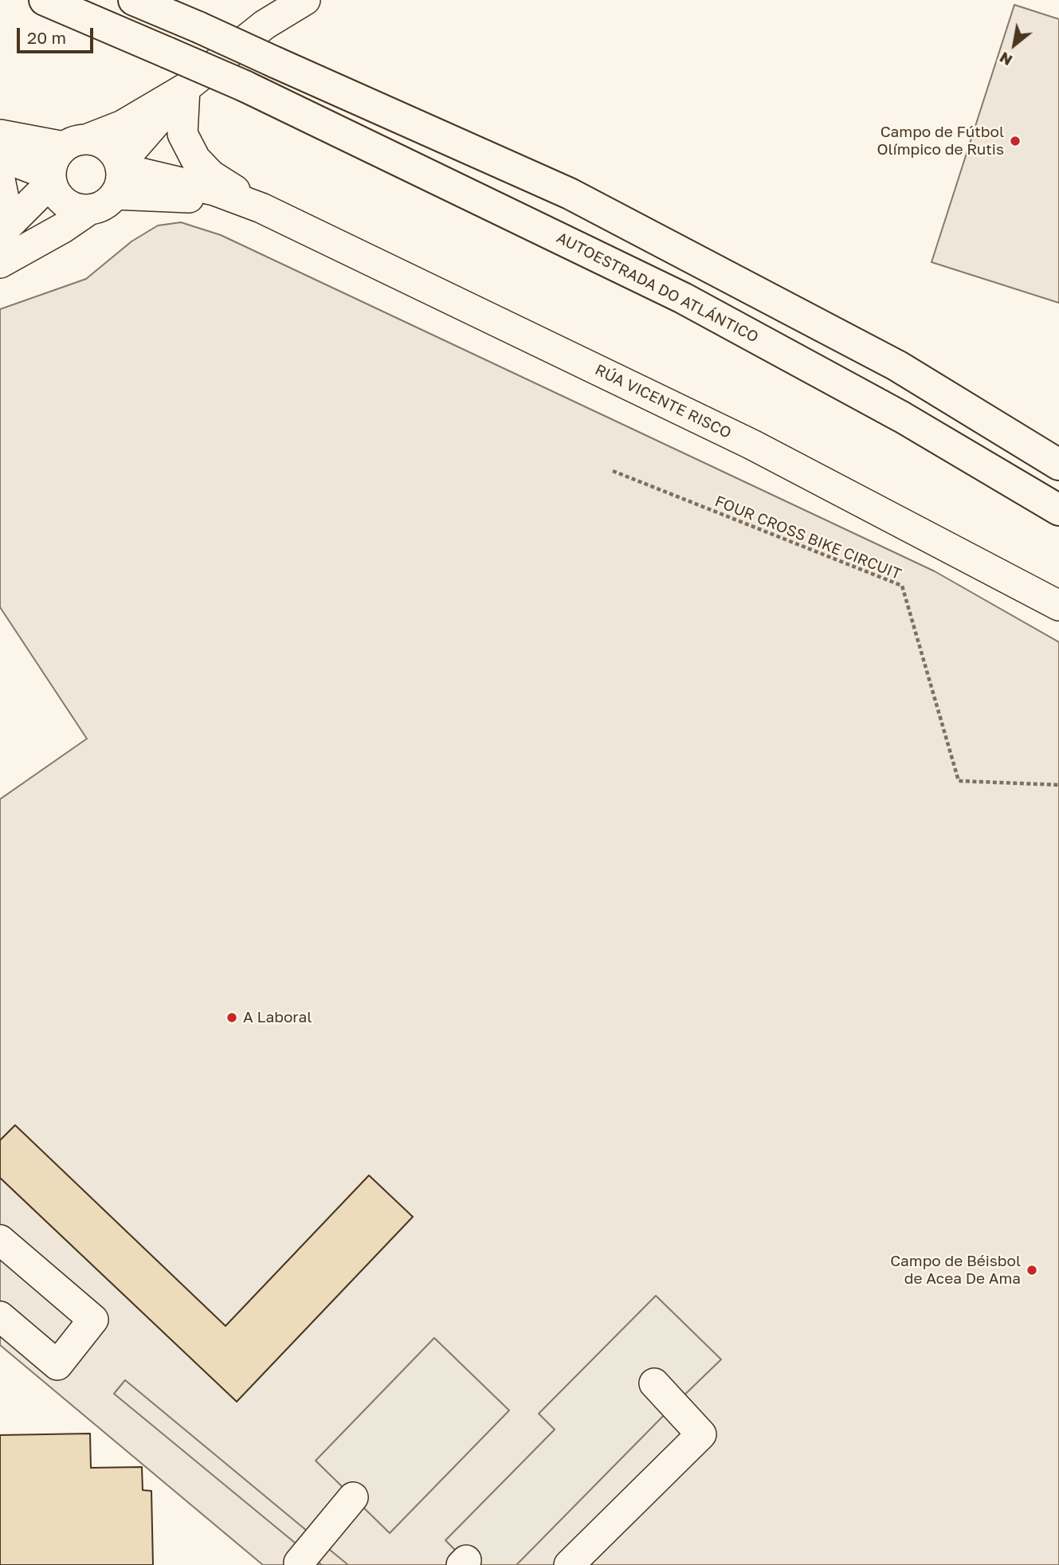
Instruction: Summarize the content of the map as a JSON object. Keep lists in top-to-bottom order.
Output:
{
  "streets": {
    "highway": ["AUTOESTRADA DO ATLÁNTICO"],
    "street": ["RÚA VICENTE RISCO"],
    "path": ["FOUR CROSS BIKE CIRCUIT"]
  },
  "places": ["Campo de Fútbol Olímpico de Rutis", "A Laboral", "Campo de Béisbol de Acea De Ama"],
  "scale_bar": "20 m",
  "north": "bottom left"
}
